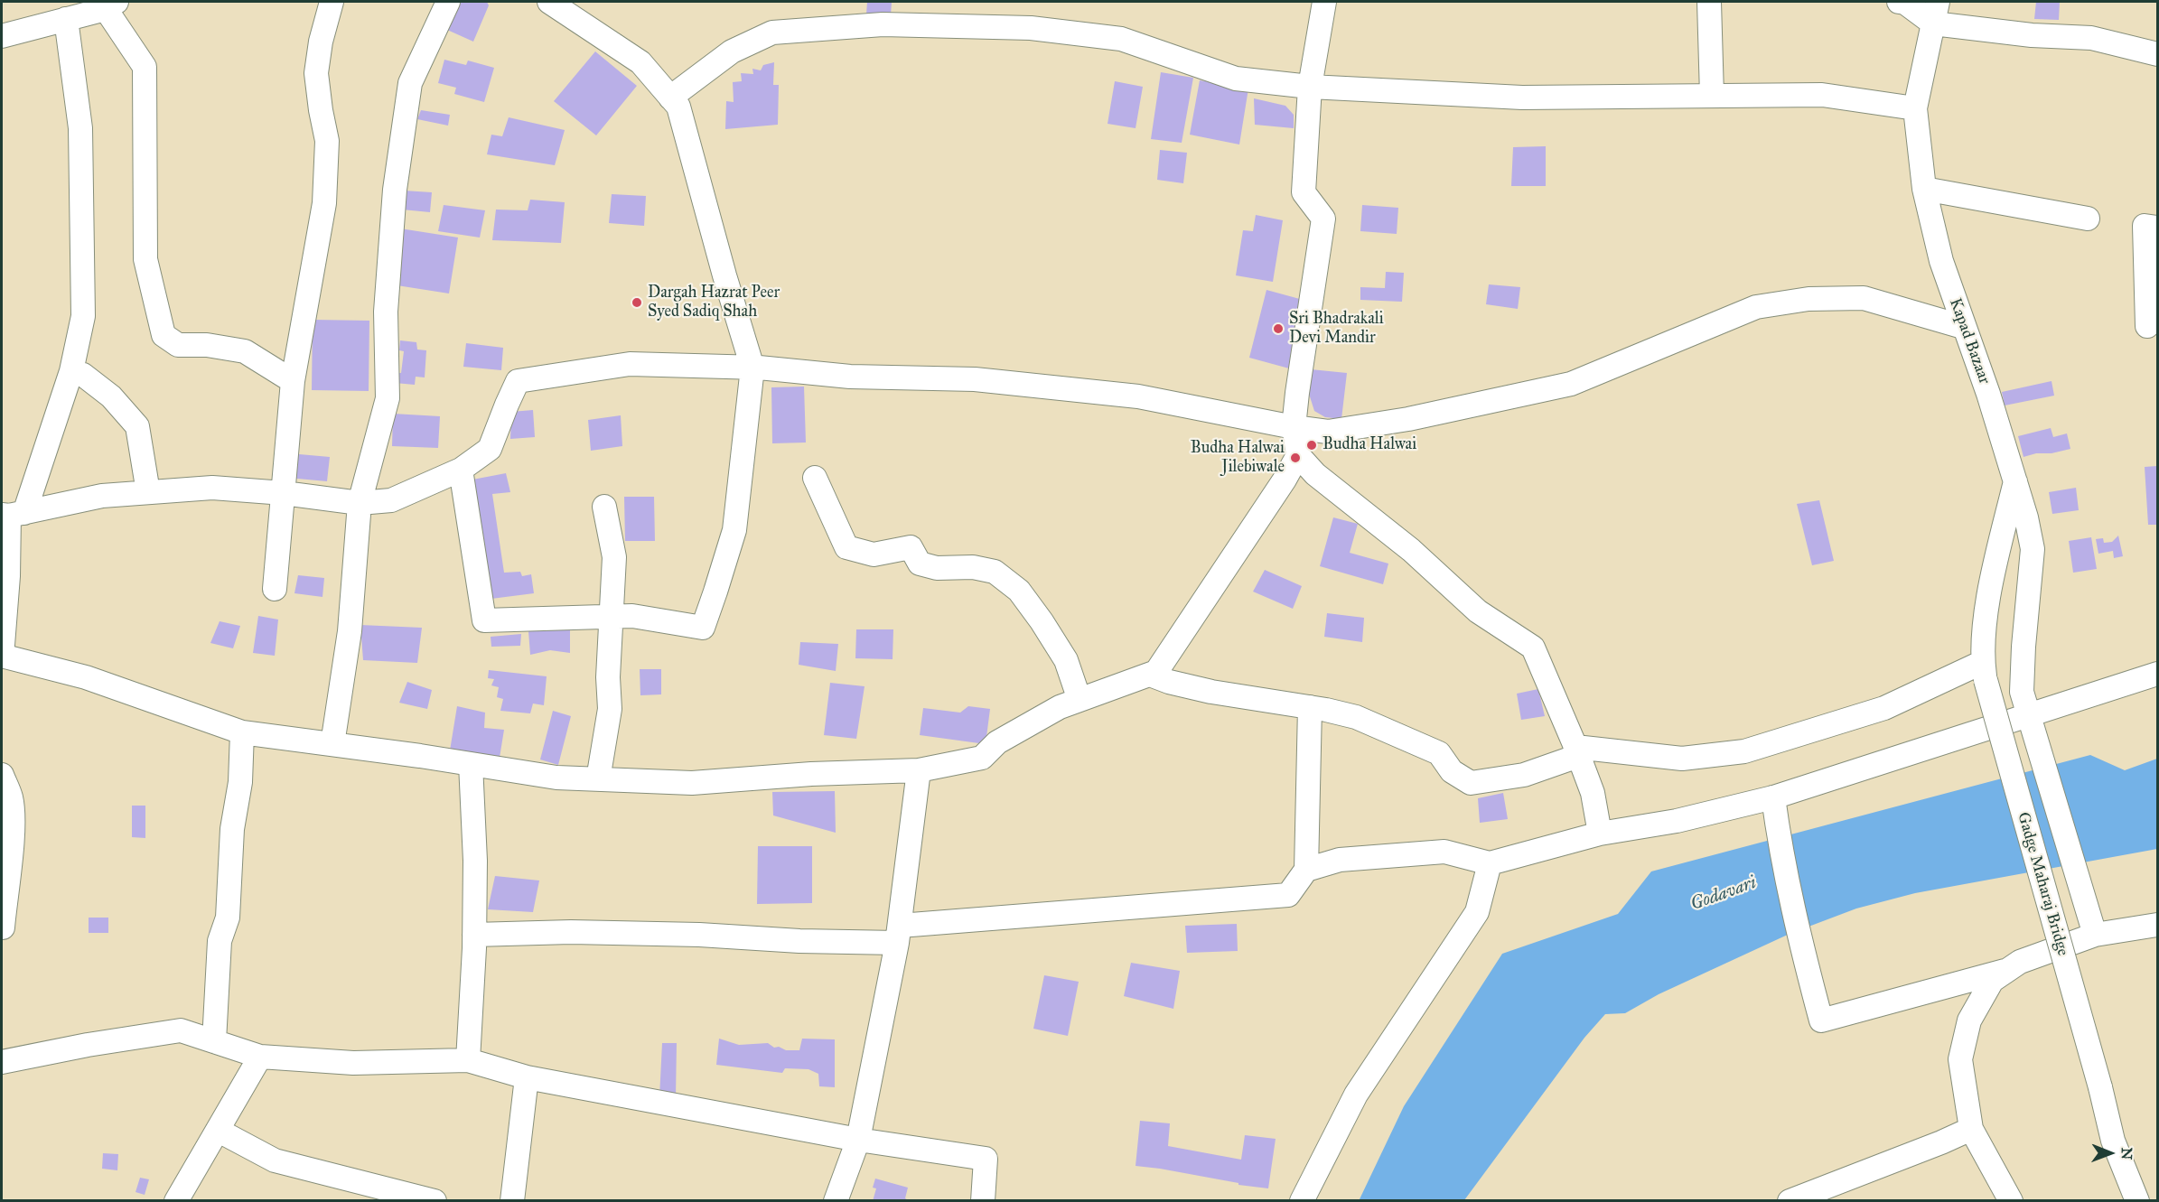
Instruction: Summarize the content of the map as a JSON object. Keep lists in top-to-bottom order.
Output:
{
  "streets": {
    "street": ["Kapad Bazaar", "Gadge Maharaj Bridge"]
  },
  "water": ["Godavari"],
  "places": [
    "Dargah Hazrat Peer Syed Sadiq Shah",
    "Sri Bhadrakali Devi Mandir",
    "Budha Halwai",
    "Budha Halwai Jilebiwale"
  ],
  "north": "right"
}
